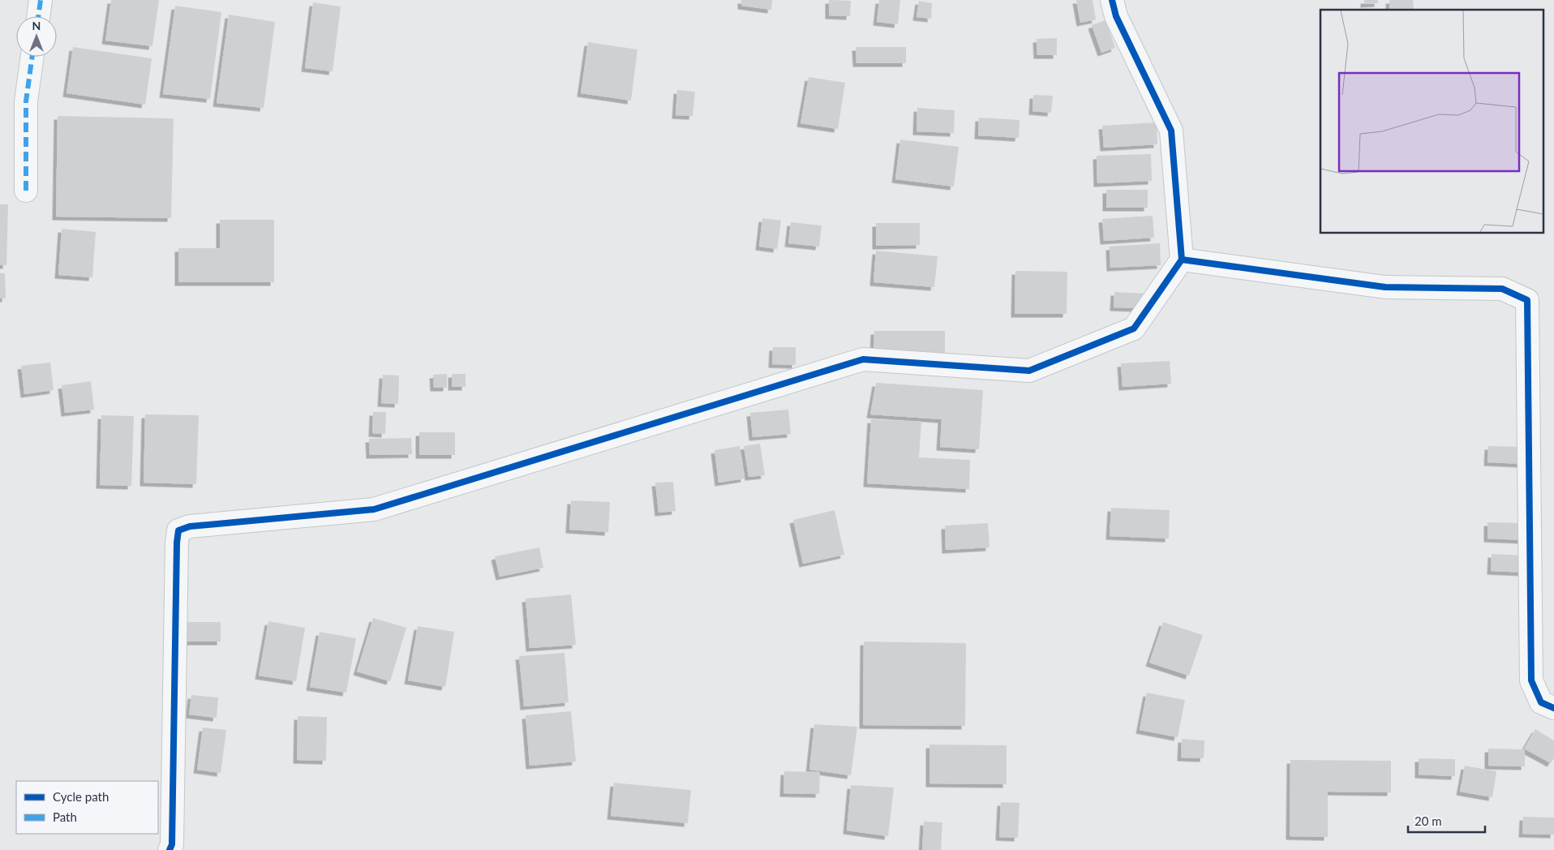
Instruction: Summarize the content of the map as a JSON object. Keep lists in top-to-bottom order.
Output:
{
  "legend": ["Cycle path", "Path"],
  "scale_bar": "20 m",
  "north": "top"
}
